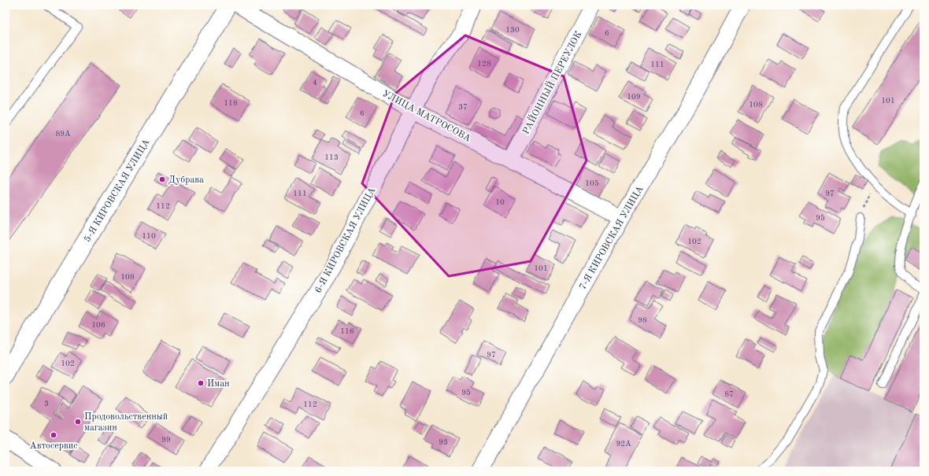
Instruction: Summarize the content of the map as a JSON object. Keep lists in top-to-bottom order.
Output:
{
  "streets": {
    "main road": ["5-Я КИРОВСКАЯ УЛИЦА"],
    "street": [
      "РАЙОННЫЙ ПЕРЕУЛОК",
      "УЛИЦА МАТРОСОВА",
      "7-Я КИРОВСКАЯ УЛИЦА",
      "6-Я КИРОВСКАЯ УЛИЦА"
    ]
  },
  "crossings": [
    ["РАЙОННЫЙ ПЕРЕУЛОК", "УЛИЦА МАТРОСОВА"],
    ["УЛИЦА МАТРОСОВА", "7-Я КИРОВСКАЯ УЛИЦА"],
    ["УЛИЦА МАТРОСОВА", "6-Я КИРОВСКАЯ УЛИЦА"]
  ],
  "places": [
    "Дубрава",
    "Иман",
    "Продовольственный магазин",
    "Автосервис"
  ],
  "house_numbers": [
    "130",
    "6",
    "128",
    "111",
    "4",
    "109",
    "101",
    "118",
    "108",
    "37",
    "6",
    "89А",
    "113",
    "105",
    "111",
    "97",
    "10",
    "112",
    "95",
    "110",
    "102",
    "101",
    "108",
    "98",
    "106",
    "116",
    "97",
    "102",
    "95",
    "87",
    "3",
    "112",
    "99",
    "93",
    "92А"
  ]
}
